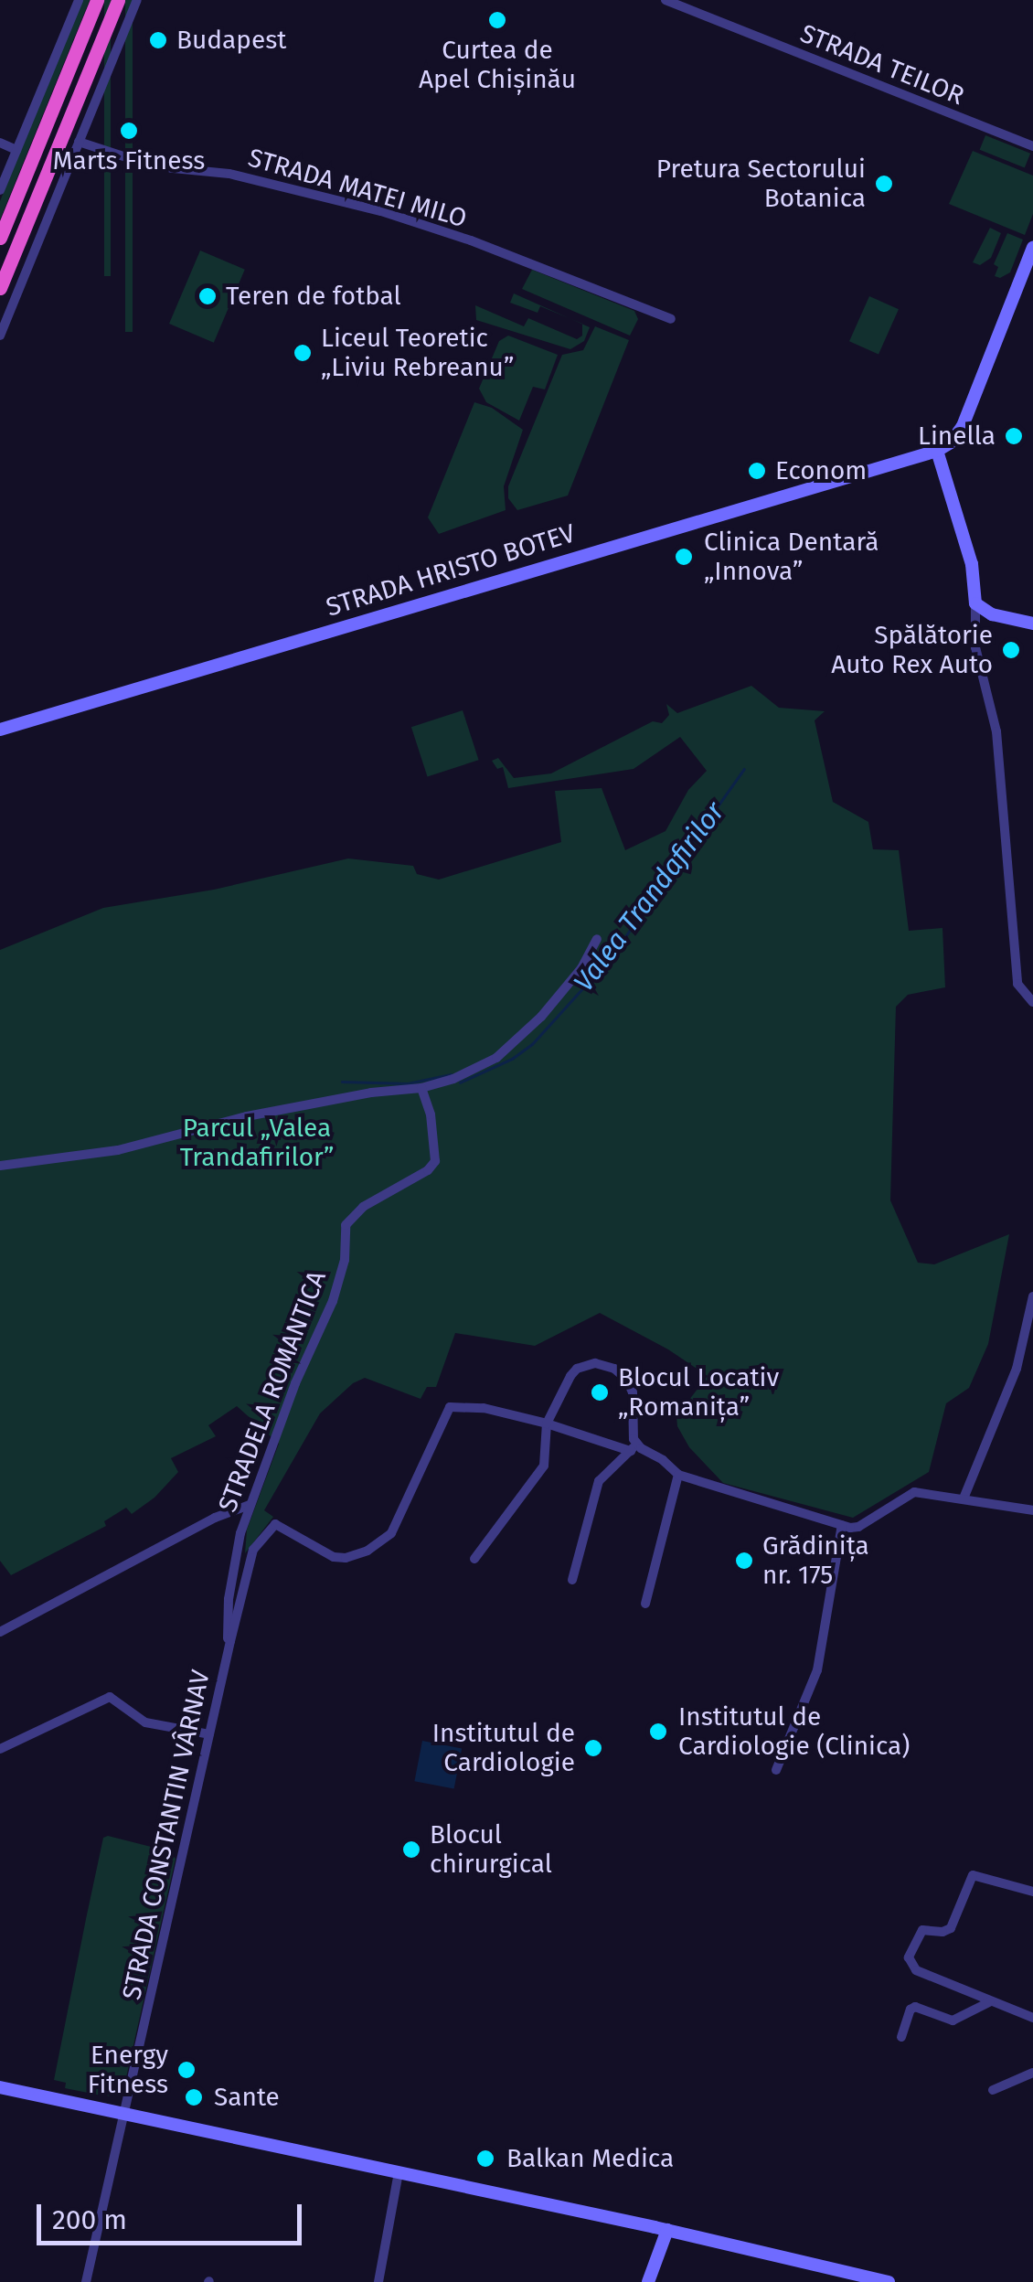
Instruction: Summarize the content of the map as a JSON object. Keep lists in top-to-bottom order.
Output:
{
  "streets": {
    "main road": ["STRADA HRISTO BOTEV"],
    "street": [
      "STRADA TEILOR",
      "STRADA MATEI MILO",
      "STRADELA ROMANTICA",
      "STRADA CONSTANTIN VÂRNAV"
    ]
  },
  "crossings": [
    ["STRADELA ROMANTICA", "STRADA CONSTANTIN VÂRNAV"]
  ],
  "water": ["Valea Trandafirilor"],
  "parks": ["Parcul „Valea Trandafirilor”"],
  "places": [
    "Curtea de Apel Chișinău",
    "Budapest",
    "Marts Fitness",
    "Pretura Sectorului Botanica",
    "Teren de fotbal",
    "Liceul Teoretic „Liviu Rebreanu”",
    "Linella",
    "Econom",
    "Clinica Dentară „Innova”",
    "Spălătorie Auto Rex Auto",
    "Blocul Locativ „Romanița”",
    "Grădinița nr. 175",
    "Institutul de Cardiologie (Clinica)",
    "Institutul de Cardiologie",
    "Blocul chirurgical",
    "Energy Fitness",
    "Sante",
    "Balkan Medica"
  ],
  "scale_bar": "200 m"
}
